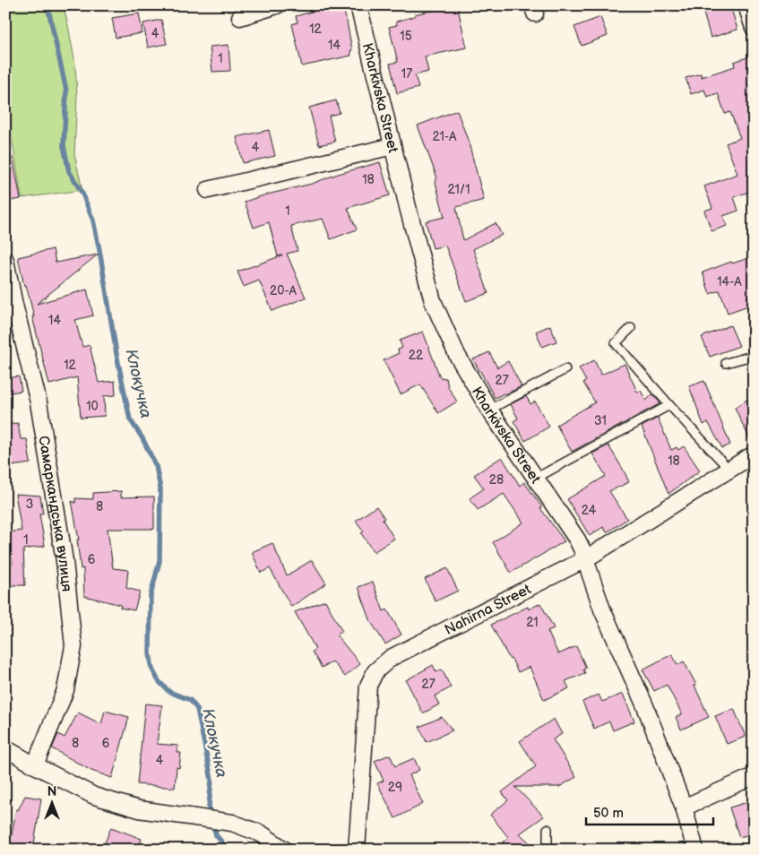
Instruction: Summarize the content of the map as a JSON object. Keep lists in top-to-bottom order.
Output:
{
  "streets": {
    "street": ["Kharkivska Street", "Самаркандська вулиця", "Nahirna Street"]
  },
  "crossings": [
    ["Kharkivska Street", "Nahirna Street"]
  ],
  "water": ["Клокучка"],
  "house_numbers": [
    "12",
    "4",
    "15",
    "14",
    "1",
    "17",
    "21-А",
    "4",
    "18",
    "21/1",
    "1",
    "14-А",
    "20-А",
    "14",
    "22",
    "12",
    "27",
    "10",
    "31",
    "18",
    "28",
    "3",
    "8",
    "24",
    "1",
    "6",
    "21",
    "27",
    "8",
    "6",
    "4",
    "29"
  ],
  "scale_bar": "50 m",
  "north": "top"
}
